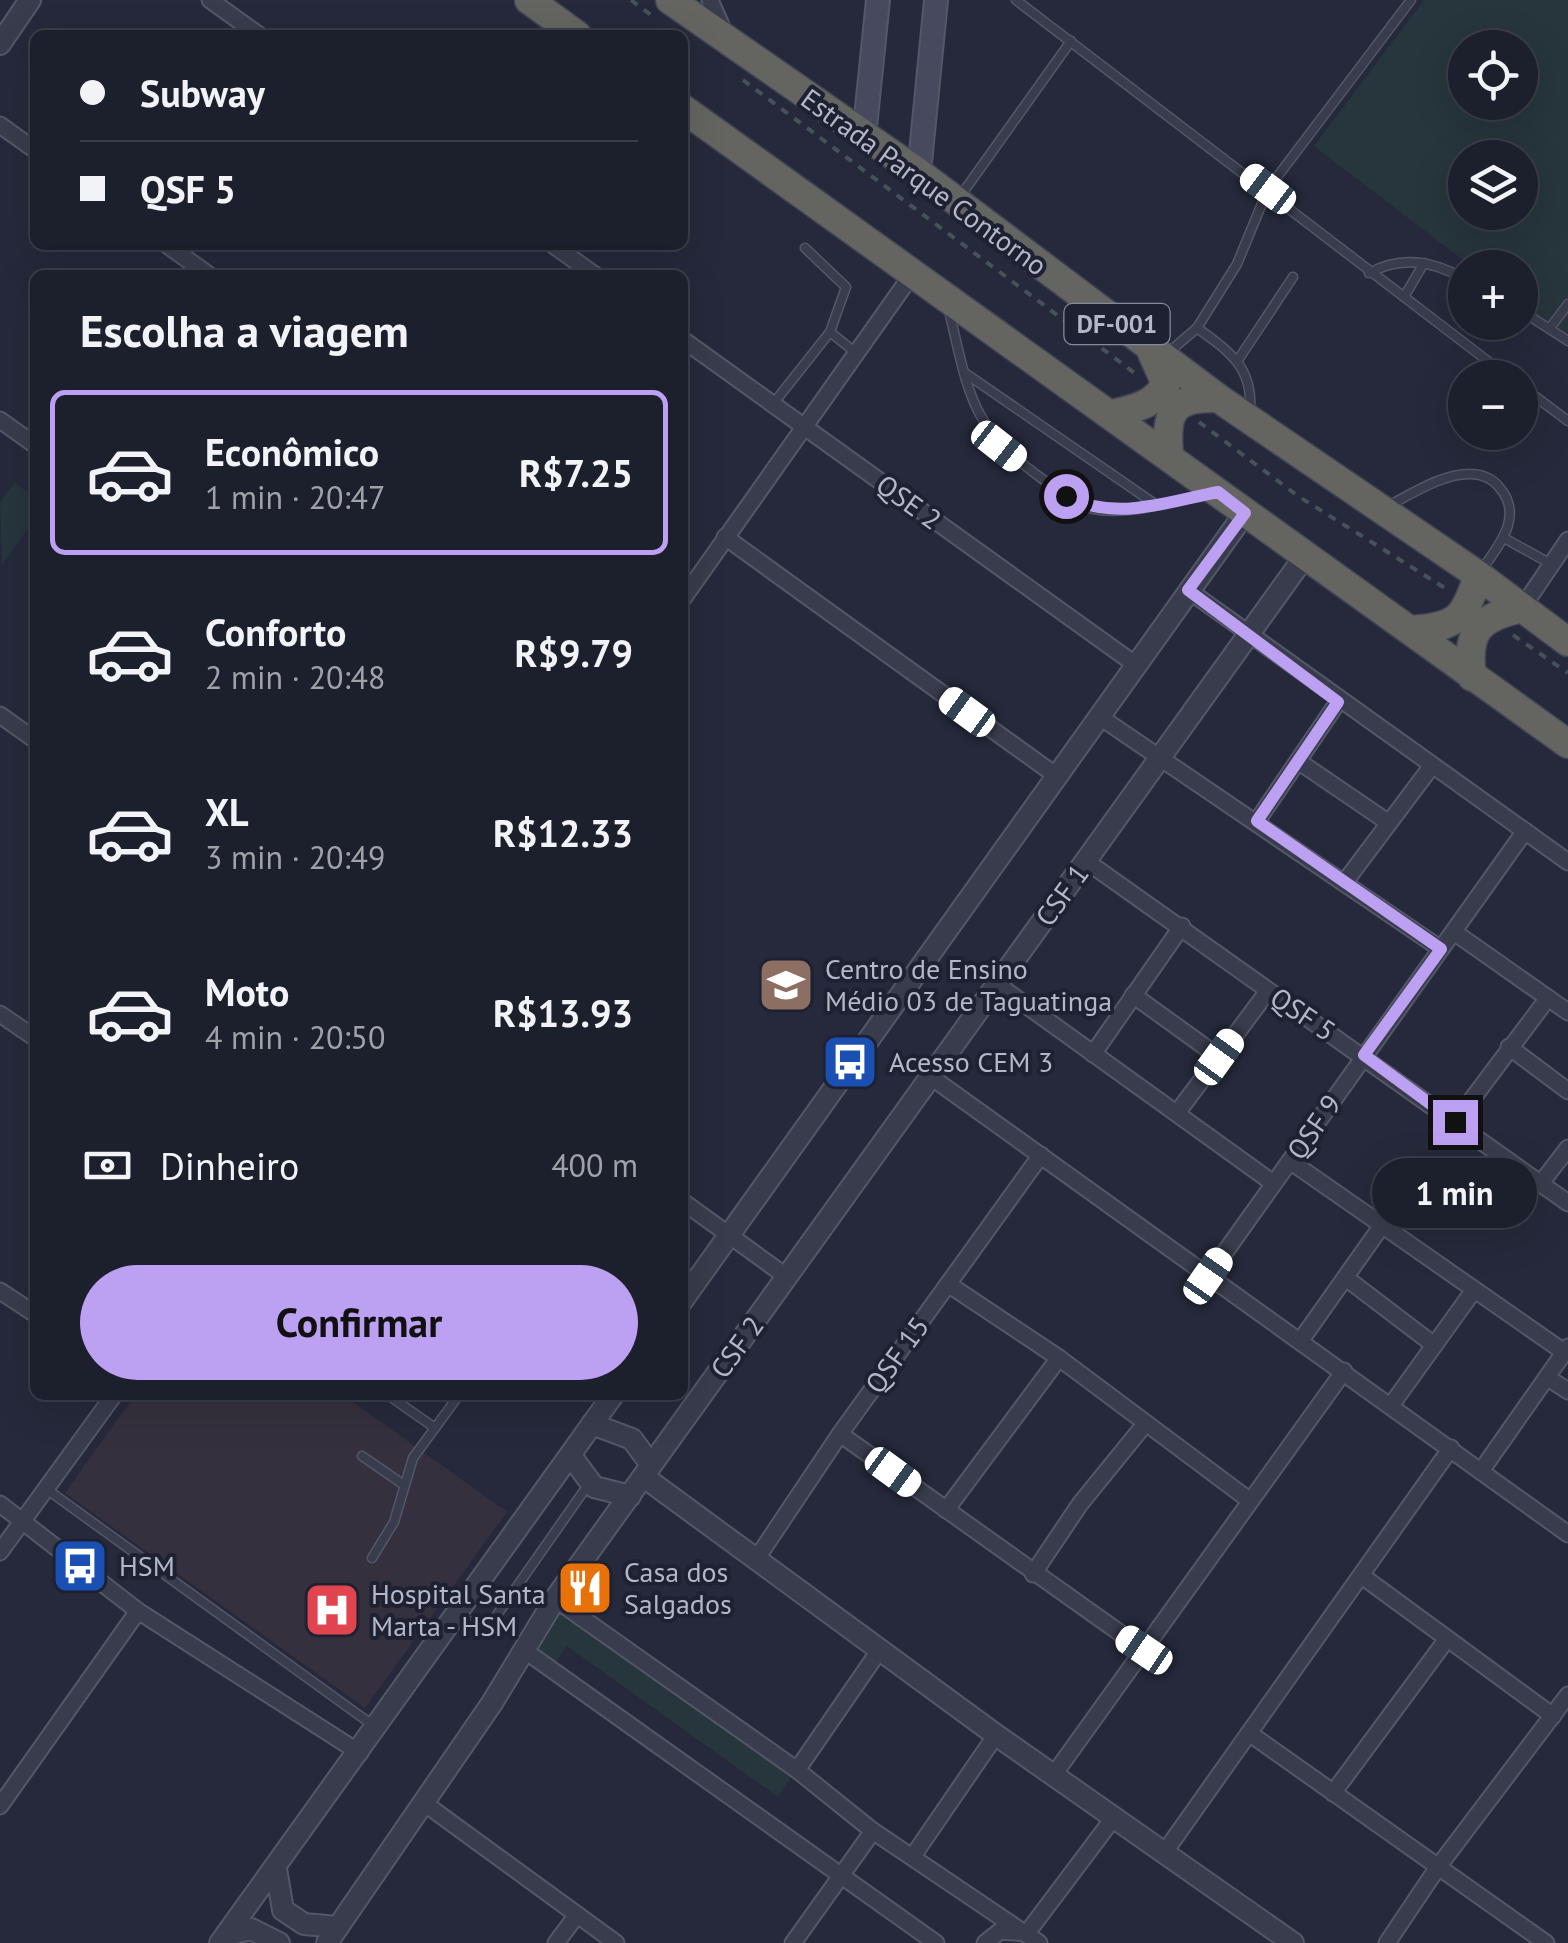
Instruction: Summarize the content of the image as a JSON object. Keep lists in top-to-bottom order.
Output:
{
  "streets": {
    "highway": ["Estrada Parque Contorno", "DF-001"],
    "street": [
      "QSE 2",
      "CSF 1",
      "QSF 5",
      "QSF 9",
      "CSF 2",
      "QSF 15"
    ]
  },
  "crossings": [
    ["DF-001", "CSF 1"],
    ["CSF 1", "QSF 5"],
    ["CSF 1", "CSF 2"],
    ["QSF 5", "QSF 9"]
  ],
  "places": {
    "school or university": ["Centro de Ensino Médio 03 de Taguatinga"],
    "bus stop": ["Acesso CEM 3", "HSM"],
    "restaurant": ["Casa dos Salgados"],
    "hospital": ["Hospital Santa Marta - HSM"]
  },
  "page": {
    "map_buttons": ["+", "−"],
    "banner": ["Subway", "QSF 5"],
    "heading": "Escolha a viagem",
    "list": [
      {
        "name": "Econômico",
        "note": "1 min · 20:47",
        "value": "R$7.25"
      },
      {
        "name": "Conforto",
        "note": "2 min · 20:48",
        "value": "R$9.79"
      },
      {
        "name": "XL",
        "note": "3 min · 20:49",
        "value": "R$12.33"
      },
      {
        "name": "Moto",
        "note": "4 min · 20:50",
        "value": "R$13.93"
      }
    ],
    "pay": ["Dinheiro", "400 m"],
    "bubble": "1 min",
    "buttons": "Confirmar"
  }
}
